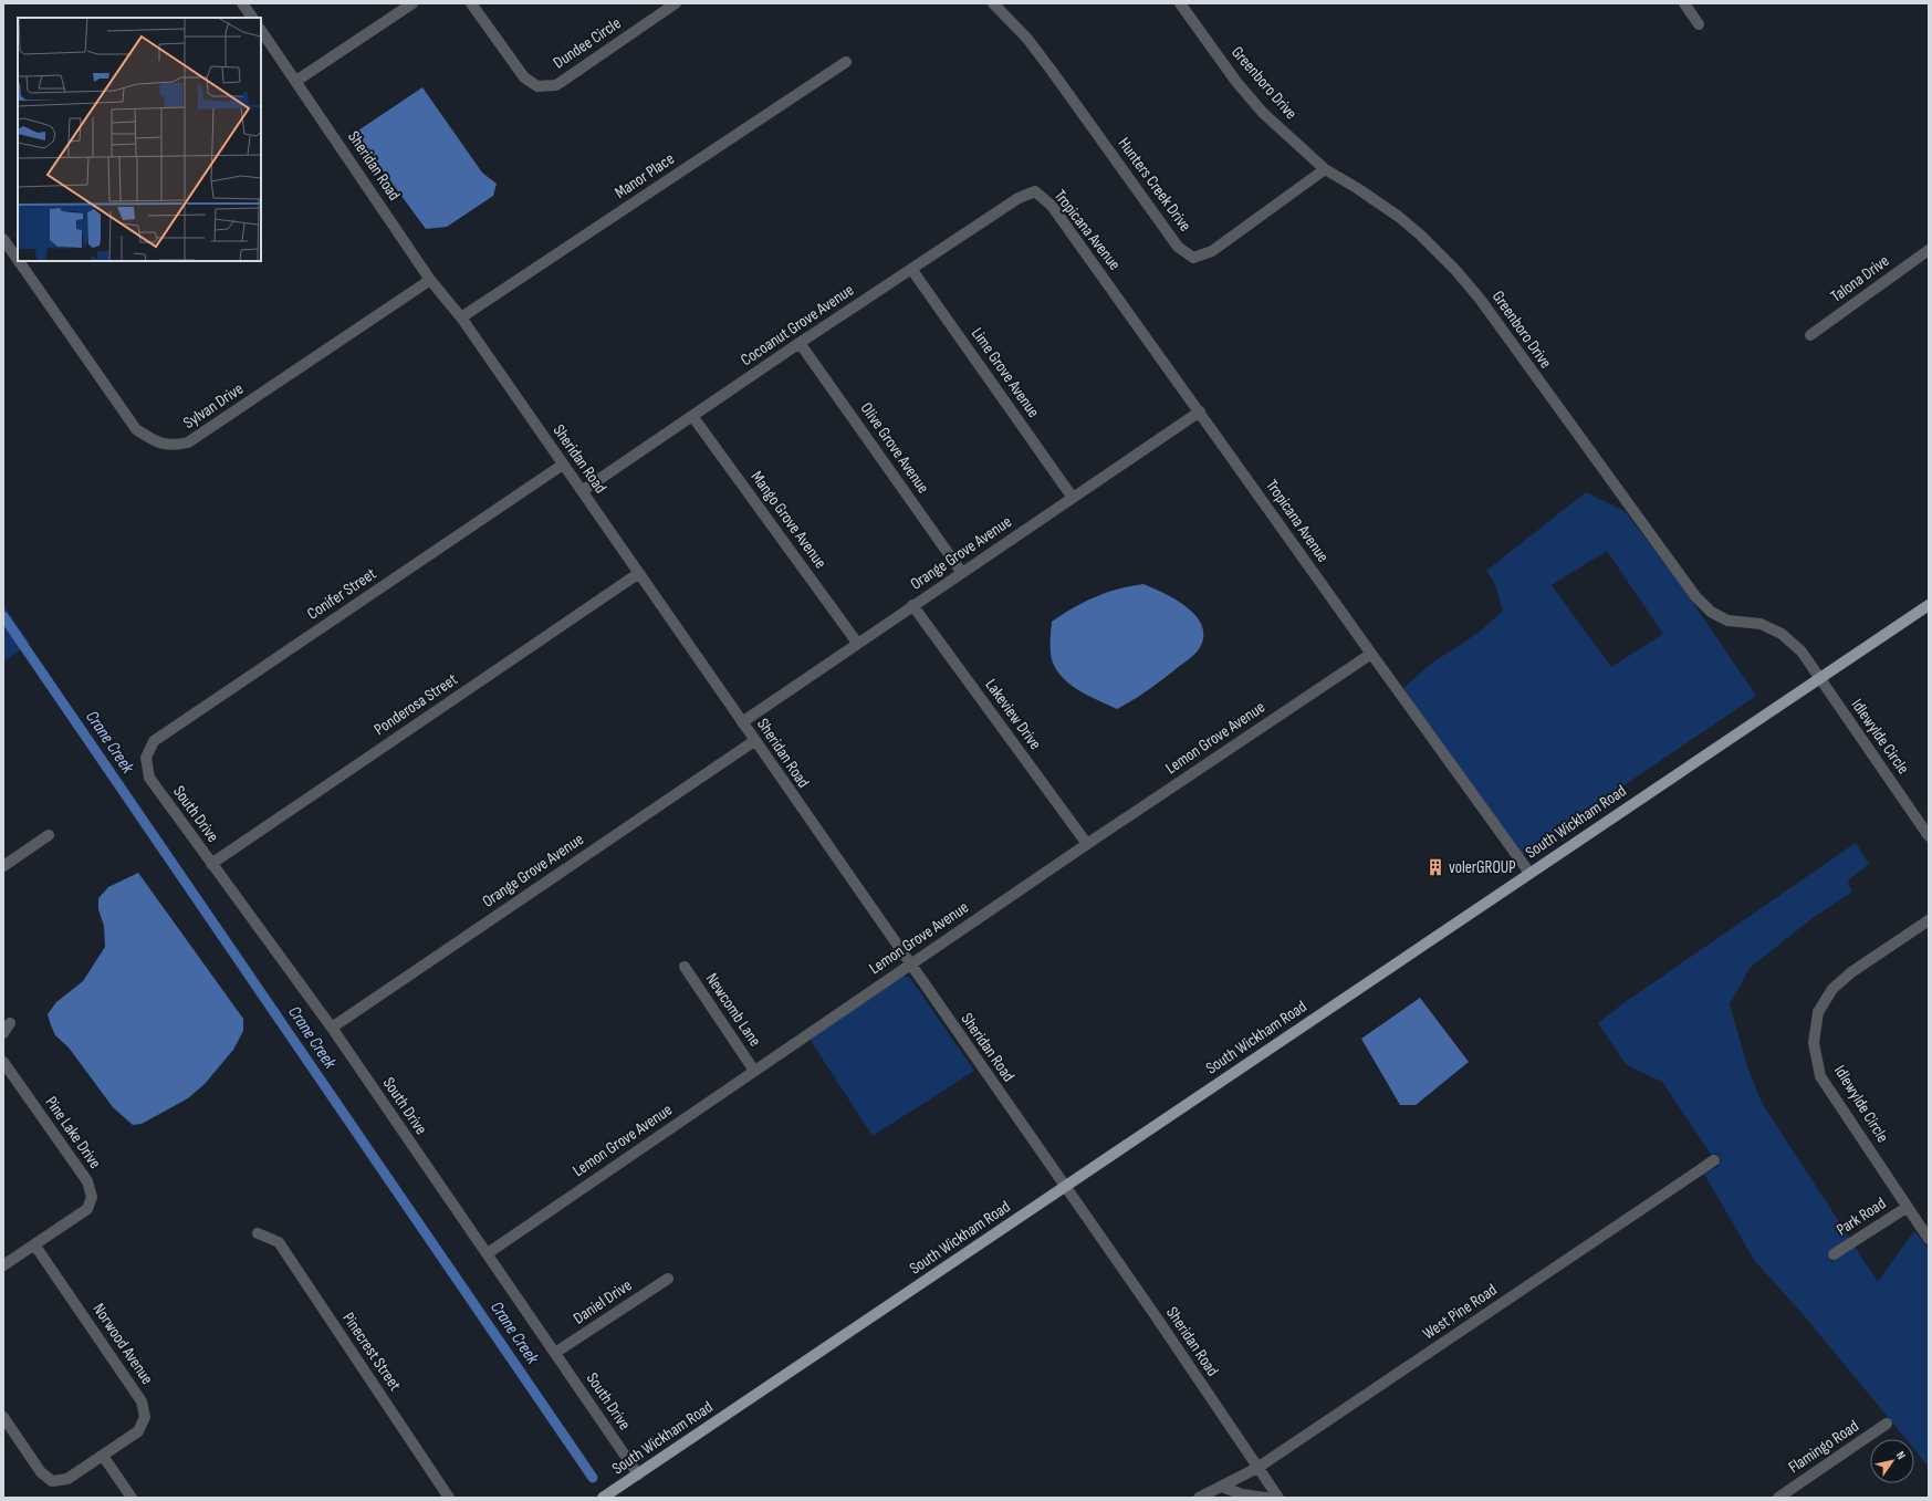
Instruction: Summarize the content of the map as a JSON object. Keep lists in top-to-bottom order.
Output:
{
  "streets": {
    "main road": ["South Wickham Road"],
    "street": [
      "Dundee Circle",
      "Greenboro Drive",
      "Sheridan Road",
      "Manor Place",
      "Hunters Creek Drive",
      "Tropicana Avenue",
      "Talona Drive",
      "Cocoanut Grove Avenue",
      "Lime Grove Avenue",
      "Sylvan Drive",
      "Olive Grove Avenue",
      "Mango Grove Avenue",
      "Orange Grove Avenue",
      "Conifer Street",
      "Ponderosa Street",
      "Lakeview Drive",
      "Idlewylde Circle",
      "Lemon Grove Avenue",
      "South Drive",
      "Newcomb Lane",
      "Pine Lake Drive",
      "Park Road",
      "Daniel Drive",
      "West Pine Road",
      "Norwood Avenue",
      "Pinecrest Street",
      "Flamingo Road"
    ]
  },
  "crossings": [
    ["Greenboro Drive", "Hunters Creek Drive"],
    ["Greenboro Drive", "Idlewylde Circle"],
    ["Greenboro Drive", "South Wickham Road"],
    ["Sheridan Road", "Manor Place"],
    ["Sheridan Road", "Cocoanut Grove Avenue"],
    ["Sheridan Road", "Sylvan Drive"],
    ["Sheridan Road", "Orange Grove Avenue"],
    ["Sheridan Road", "Conifer Street"],
    ["Sheridan Road", "Ponderosa Street"],
    ["Sheridan Road", "Lemon Grove Avenue"],
    ["Sheridan Road", "South Wickham Road"],
    ["Sheridan Road", "West Pine Road"],
    ["Tropicana Avenue", "Cocoanut Grove Avenue"],
    ["Tropicana Avenue", "Orange Grove Avenue"],
    ["Tropicana Avenue", "Lemon Grove Avenue"],
    ["Tropicana Avenue", "South Wickham Road"],
    ["Cocoanut Grove Avenue", "Lime Grove Avenue"],
    ["Cocoanut Grove Avenue", "Olive Grove Avenue"],
    ["Cocoanut Grove Avenue", "Mango Grove Avenue"],
    ["Lime Grove Avenue", "Orange Grove Avenue"],
    ["Olive Grove Avenue", "Orange Grove Avenue"],
    ["Mango Grove Avenue", "Orange Grove Avenue"],
    ["Orange Grove Avenue", "Lakeview Drive"],
    ["Orange Grove Avenue", "South Drive"],
    ["Conifer Street", "South Drive"],
    ["Ponderosa Street", "South Drive"],
    ["Lakeview Drive", "Lemon Grove Avenue"],
    ["Idlewylde Circle", "South Wickham Road"],
    ["Idlewylde Circle", "Park Road"],
    ["Lemon Grove Avenue", "South Drive"],
    ["Lemon Grove Avenue", "Newcomb Lane"],
    ["South Drive", "South Wickham Road"],
    ["South Drive", "Daniel Drive"],
    ["Pine Lake Drive", "Norwood Avenue"]
  ],
  "water": ["Crane Creek"],
  "places": {
    "building": ["volerGROUP"]
  },
  "north": "top right"
}
